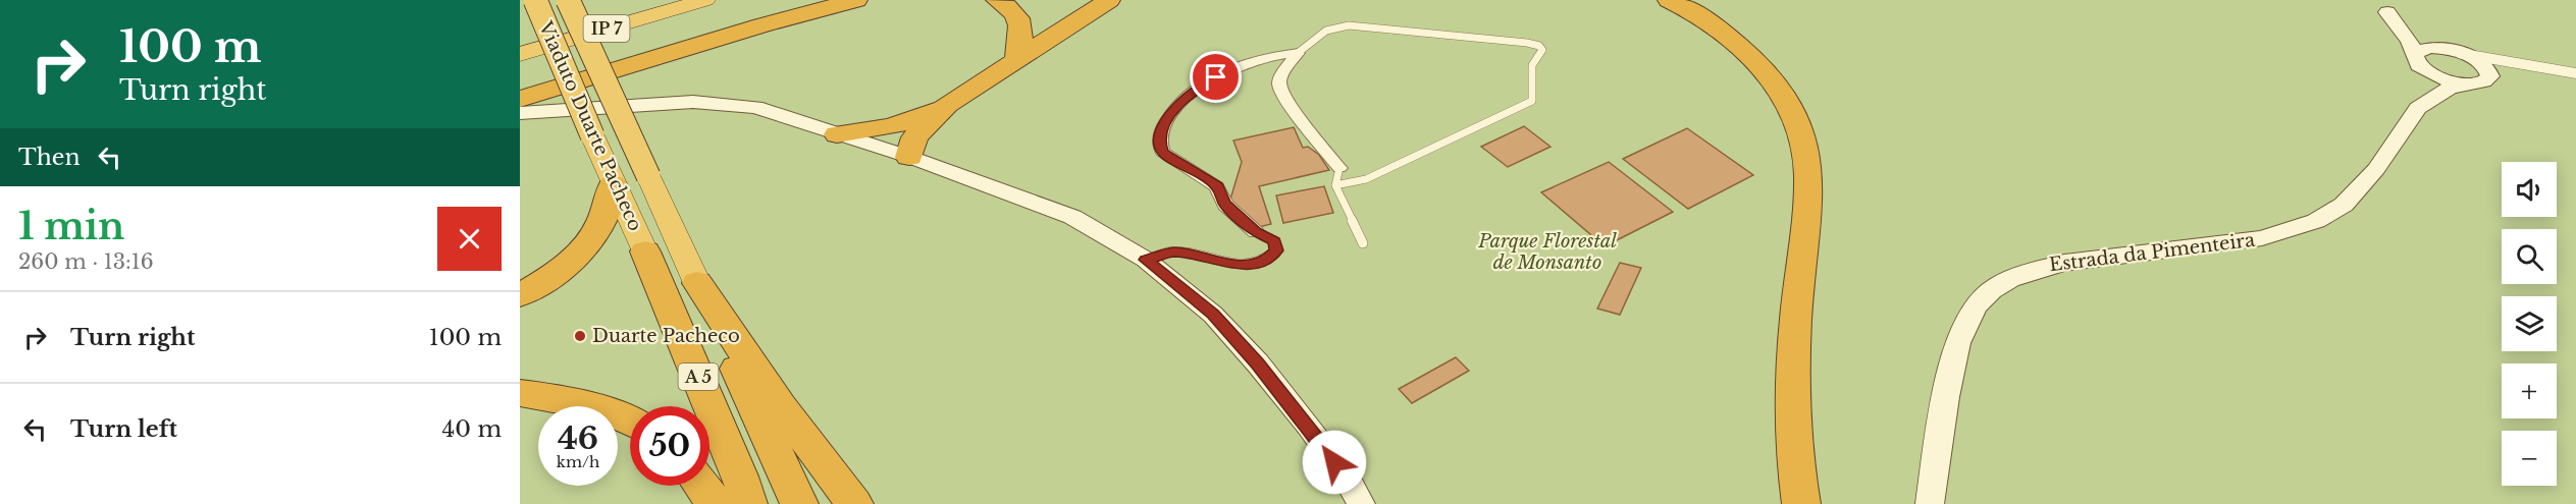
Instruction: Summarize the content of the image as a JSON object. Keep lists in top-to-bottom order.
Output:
{
  "streets": {
    "highway": ["IP 7", "Viaduto Duarte Pacheco", "A 5"],
    "main road": ["Estrada da Pimenteira"]
  },
  "crossings": [
    ["Viaduto Duarte Pacheco", "A 5"]
  ],
  "parks": ["Parque Florestal de Monsanto"],
  "places": ["Duarte Pacheco"],
  "page": {
    "turn": ["100 m", "Turn right"],
    "then": "Then",
    "map_buttons": ["+", "−"],
    "heading": ["1 min", "260 m · 13:16"],
    "list": [
      {
        "name": "Turn right",
        "value": "100 m"
      },
      {
        "name": "Turn left",
        "value": "40 m"
      }
    ],
    "speed": "46 km/h",
    "limit": "50"
  }
}
